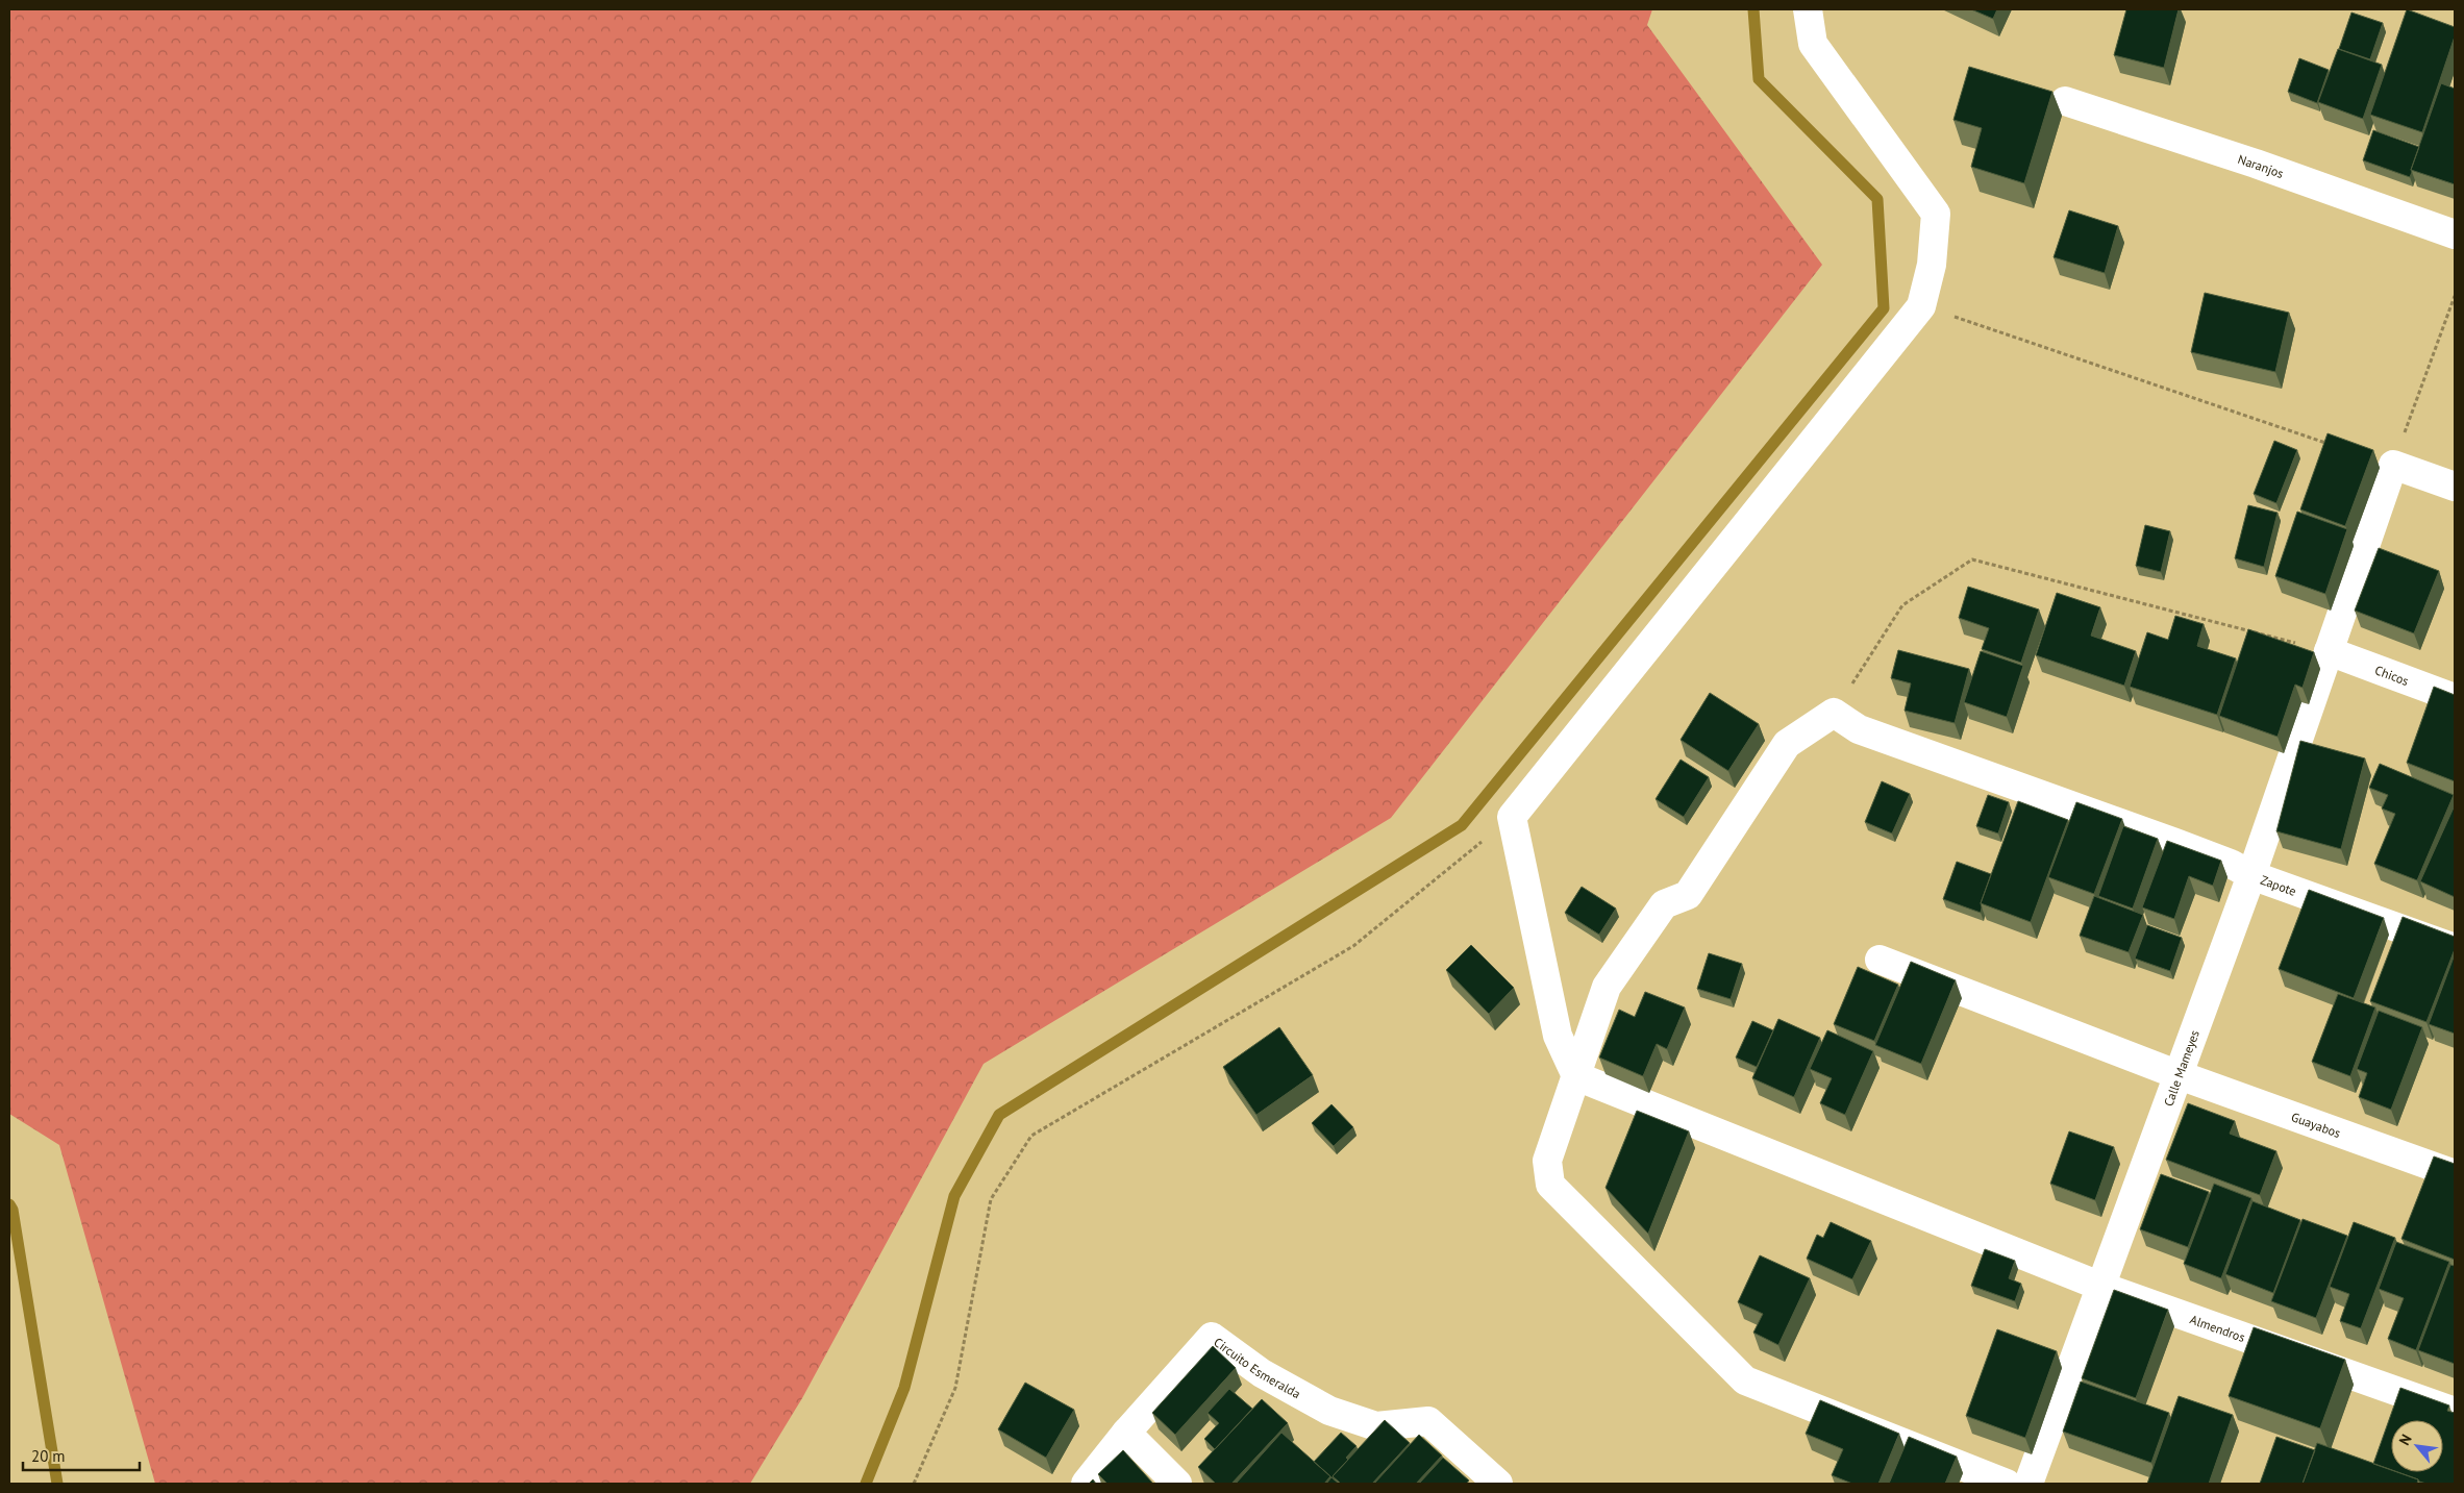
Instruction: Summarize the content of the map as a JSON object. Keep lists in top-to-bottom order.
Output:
{
  "streets": {
    "street": [
      "Naranjos",
      "Chicos",
      "Zapote",
      "Calle Mameyes",
      "Guayabos",
      "Almendros",
      "Circuito Esmeralda"
    ]
  },
  "crossings": [
    ["Chicos", "Calle Mameyes"],
    ["Zapote", "Calle Mameyes"],
    ["Calle Mameyes", "Guayabos"],
    ["Calle Mameyes", "Almendros"]
  ],
  "scale_bar": "20 m",
  "north": "top left"
}
